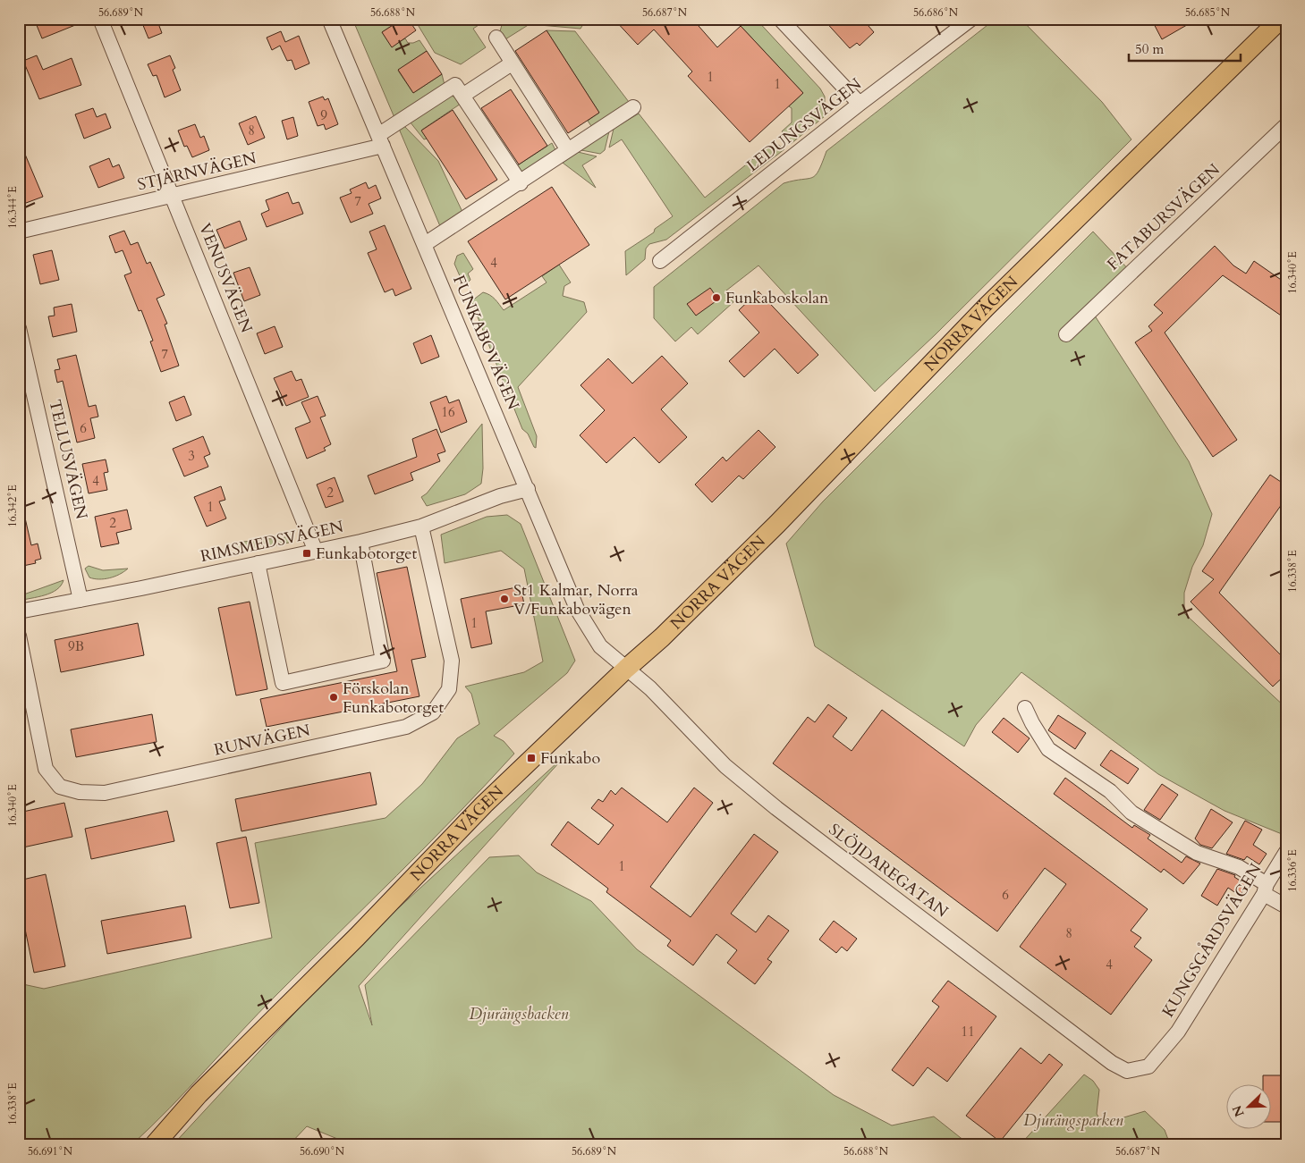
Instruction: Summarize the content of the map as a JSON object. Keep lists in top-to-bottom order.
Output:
{
  "streets": {
    "main road": ["NORRA VÄGEN"],
    "street": [
      "LEDUNGSVÄGEN",
      "STJÄRNVÄGEN",
      "FATABURSVÄGEN",
      "VENUSVÄGEN",
      "FUNKABOVÄGEN",
      "TELLUSVÄGEN",
      "RIMSMEDSVÄGEN",
      "RUNVÄGEN",
      "SLÖJDAREGATAN",
      "KUNGSGÅRDSVÄGEN"
    ]
  },
  "crossings": [
    ["STJÄRNVÄGEN", "VENUSVÄGEN"],
    ["STJÄRNVÄGEN", "FUNKABOVÄGEN"],
    ["VENUSVÄGEN", "RIMSMEDSVÄGEN"],
    ["NORRA VÄGEN", "FUNKABOVÄGEN"],
    ["NORRA VÄGEN", "SLÖJDAREGATAN"],
    ["FUNKABOVÄGEN", "RIMSMEDSVÄGEN"],
    ["FUNKABOVÄGEN", "SLÖJDAREGATAN"],
    ["TELLUSVÄGEN", "RIMSMEDSVÄGEN"],
    ["RIMSMEDSVÄGEN", "RUNVÄGEN"],
    ["SLÖJDAREGATAN", "KUNGSGÅRDSVÄGEN"]
  ],
  "parks": ["Djurängsbacken", "Djurängsparken"],
  "places": {
    "other": ["Funkaboskolan", "St1 Kalmar, Norra V/Funkabovägen", "Förskolan Funkabotorget"],
    "transit": ["Funkabotorget", "Funkabo"]
  },
  "house_numbers": [
    "1",
    "1",
    "9",
    "8",
    "7",
    "4",
    "7",
    "16",
    "6",
    "3",
    "4",
    "2",
    "1",
    "2",
    "1",
    "9B",
    "1",
    "6",
    "8",
    "4",
    "11"
  ],
  "scale_bar": "50 m",
  "north": "bottom left",
  "coordinates": [
    "56.689°N",
    "56.688°N",
    "56.687°N",
    "56.686°N",
    "56.685°N",
    "16.344°E",
    "16.340°E",
    "16.342°E",
    "16.338°E",
    "16.336°E",
    "56.691°N",
    "56.690°N"
  ]
}
